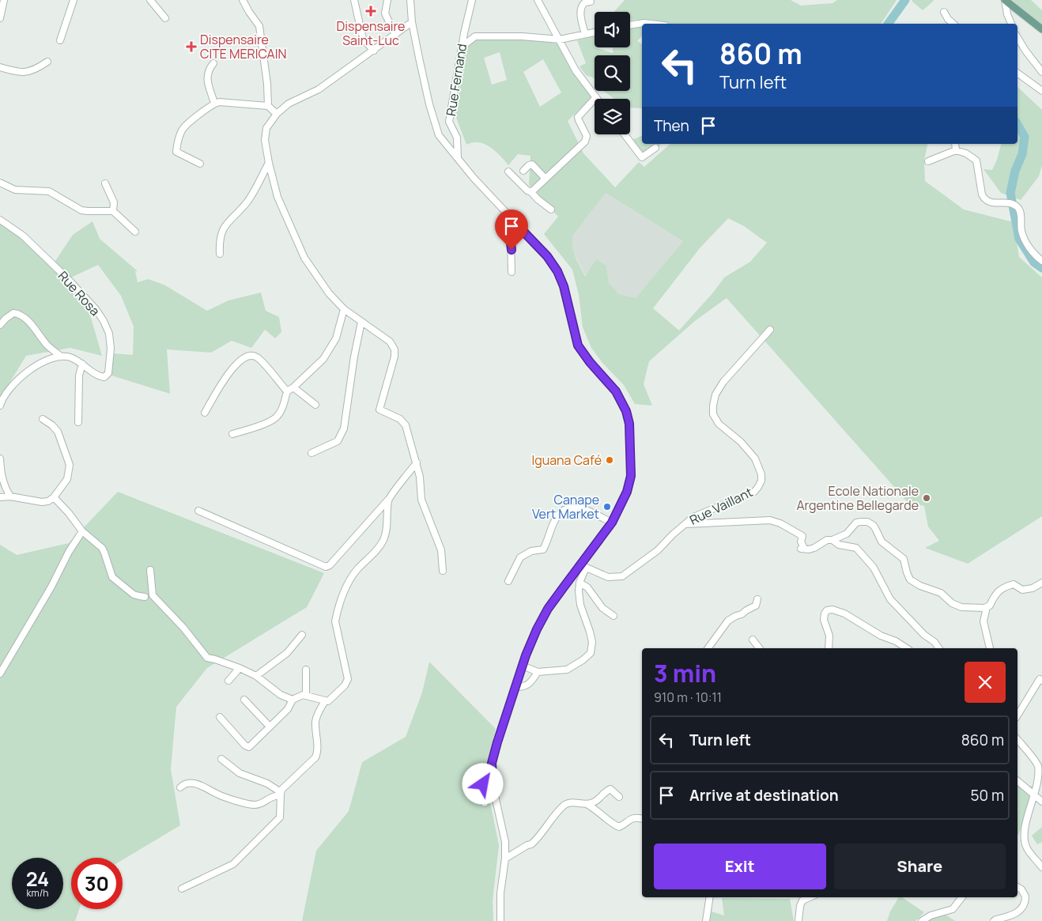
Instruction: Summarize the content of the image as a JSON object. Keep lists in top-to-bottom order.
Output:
{
  "streets": {
    "street": ["Rue Fernand", "Rue Rosa", "Rue Vaillant"]
  },
  "places": {
    "health": ["Dispensaire Saint-Luc", "Dispensaire CITE MERICAIN"],
    "other": ["Iguana Café", "Ecole Nationale Argentine Bellegarde", "Canape Vert Market"]
  },
  "page": {
    "turn": ["860 m", "Turn left"],
    "then": "Then",
    "heading": ["3 min", "910 m · 10:11"],
    "list": [
      {
        "name": "Turn left",
        "value": "860 m"
      },
      {
        "name": "Arrive at destination",
        "value": "50 m"
      }
    ],
    "buttons": ["Exit", "Share"],
    "speed": "24 km/h",
    "limit": "30"
  }
}
